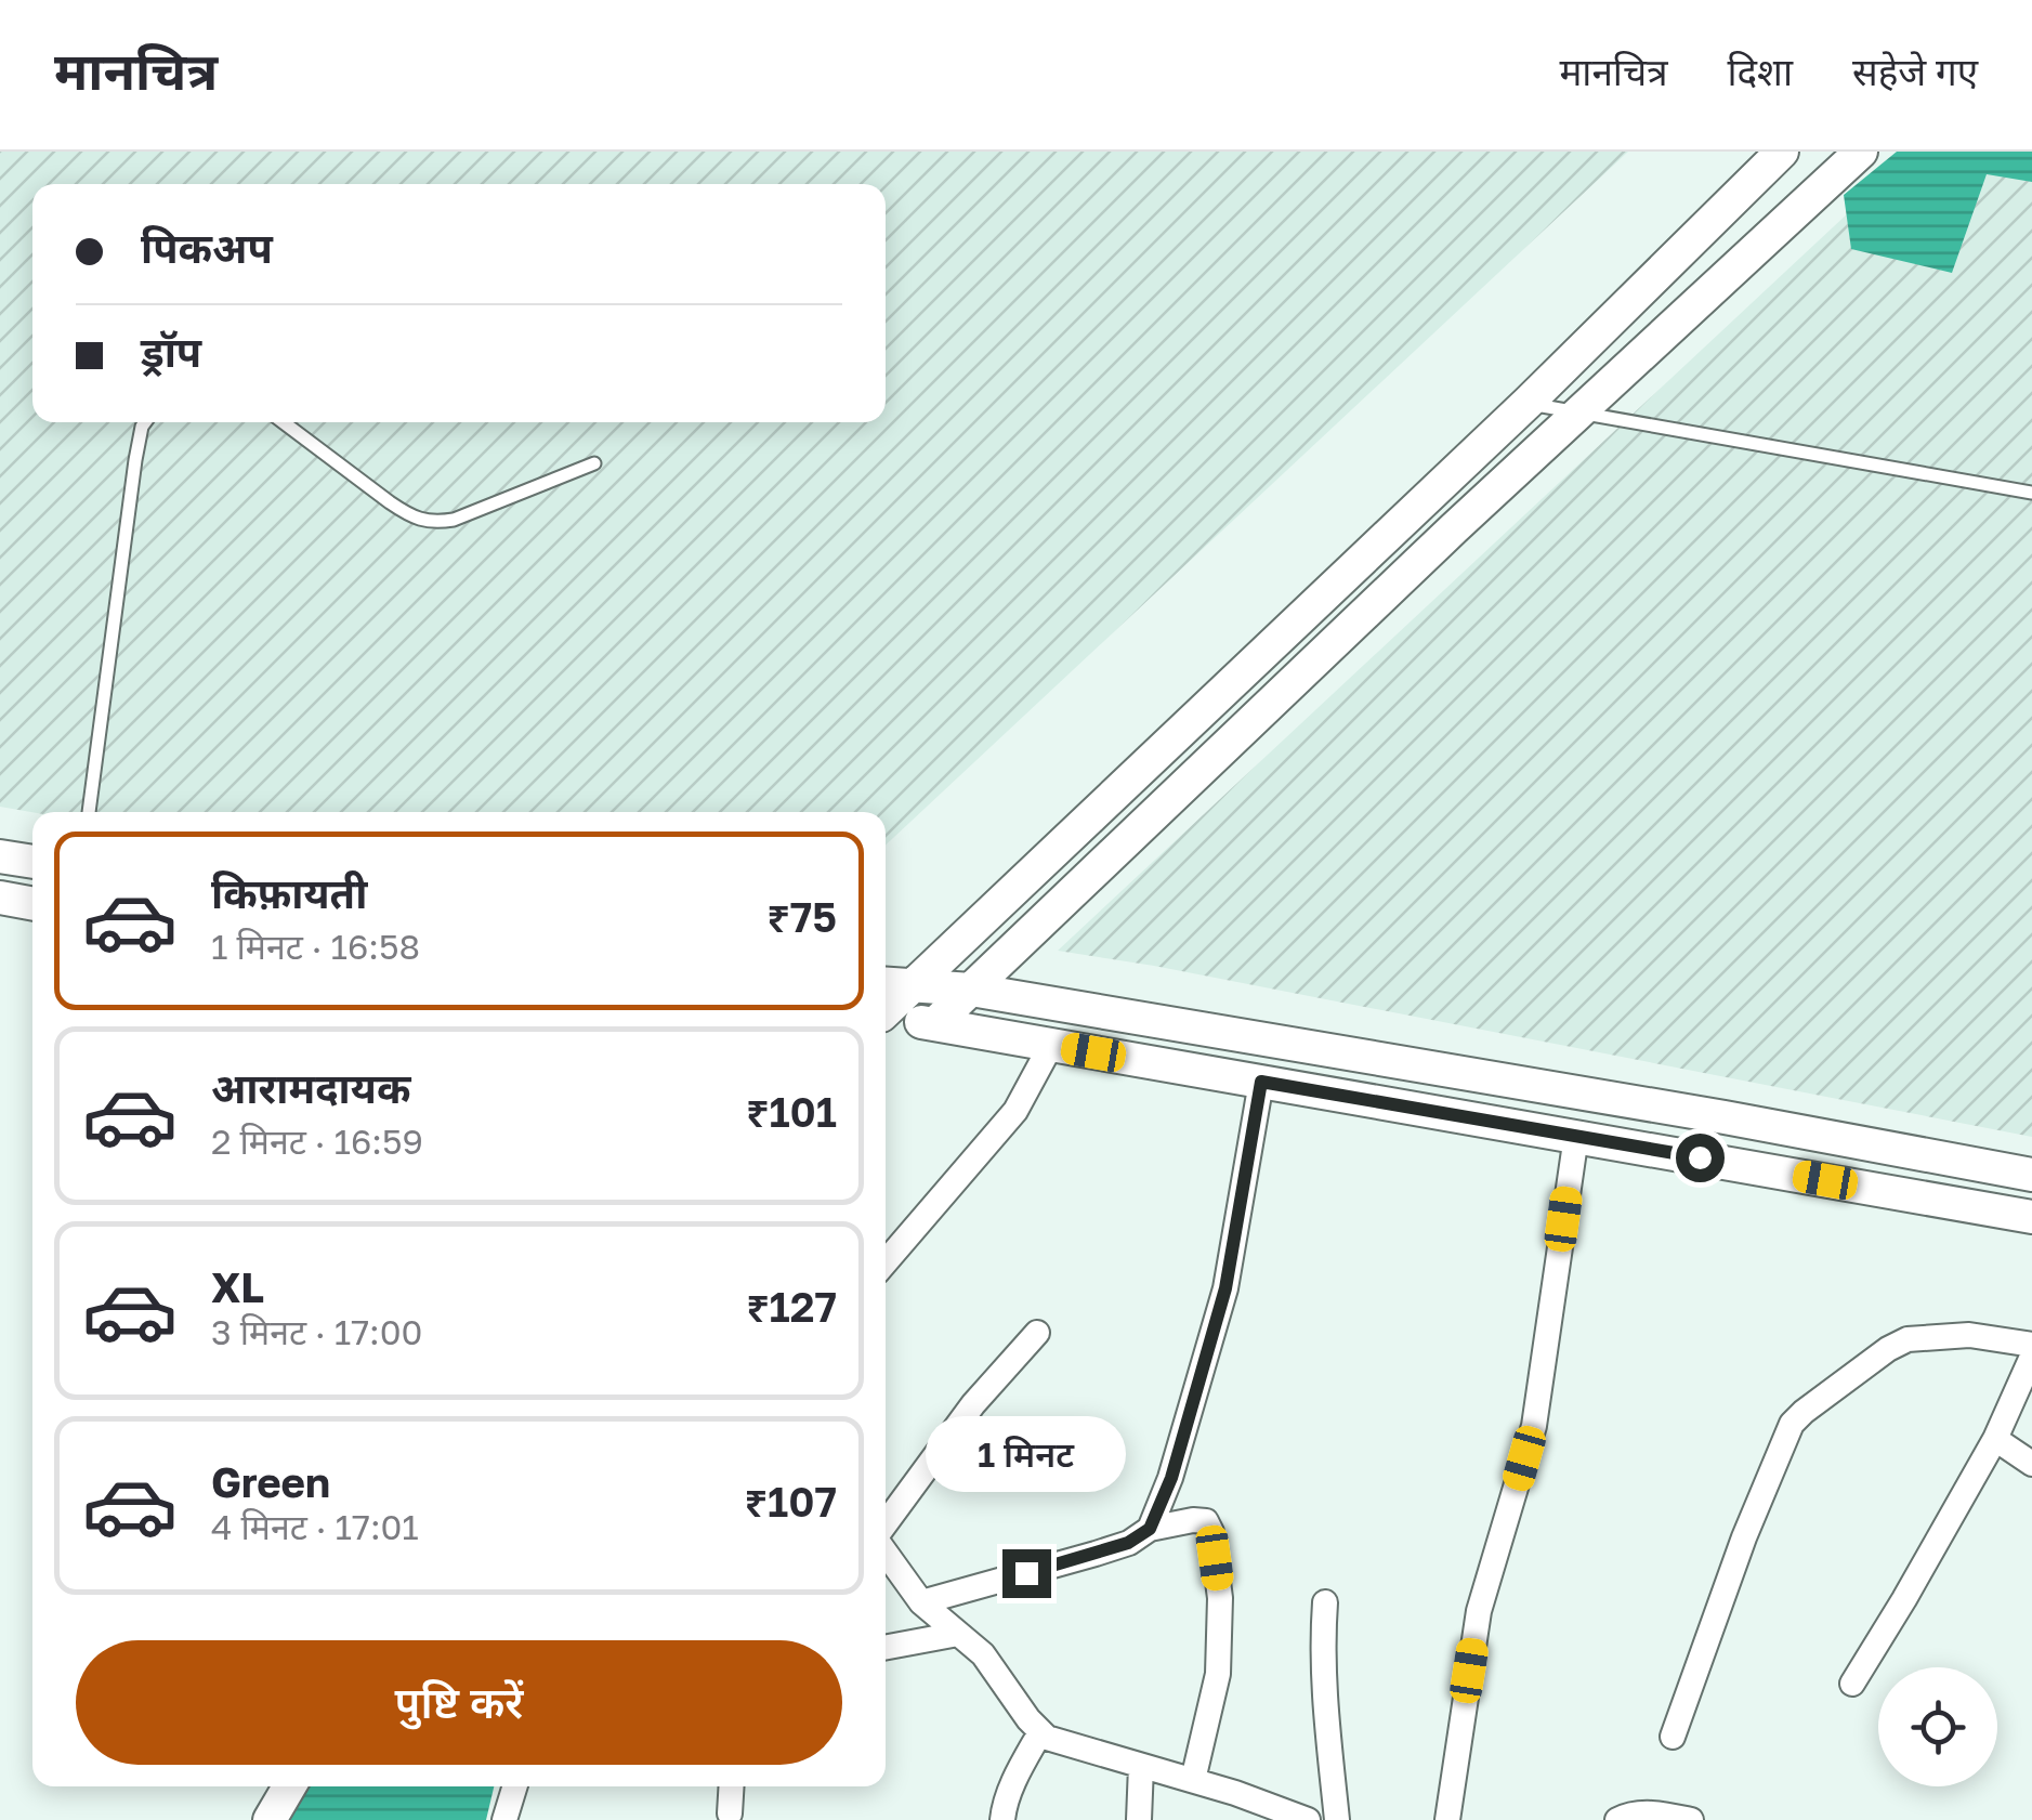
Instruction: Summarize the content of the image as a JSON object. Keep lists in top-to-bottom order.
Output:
{
  "page": {
    "header": "मानचित्र",
    "nav": ["मानचित्र", "दिशा", "सहेजे गए"],
    "banner": ["पिकअप", "ड्रॉप"],
    "list": [
      {
        "name": "किफ़ायती",
        "note": "1 मिनट · 16:58",
        "value": "₹75"
      },
      {
        "name": "आरामदायक",
        "note": "2 मिनट · 16:59",
        "value": "₹101"
      },
      {
        "name": "XL",
        "note": "3 मिनट · 17:00",
        "value": "₹127"
      },
      {
        "name": "Green",
        "note": "4 मिनट · 17:01",
        "value": "₹107"
      }
    ],
    "bubble": "1 मिनट",
    "buttons": "पुष्टि करें"
  }
}
